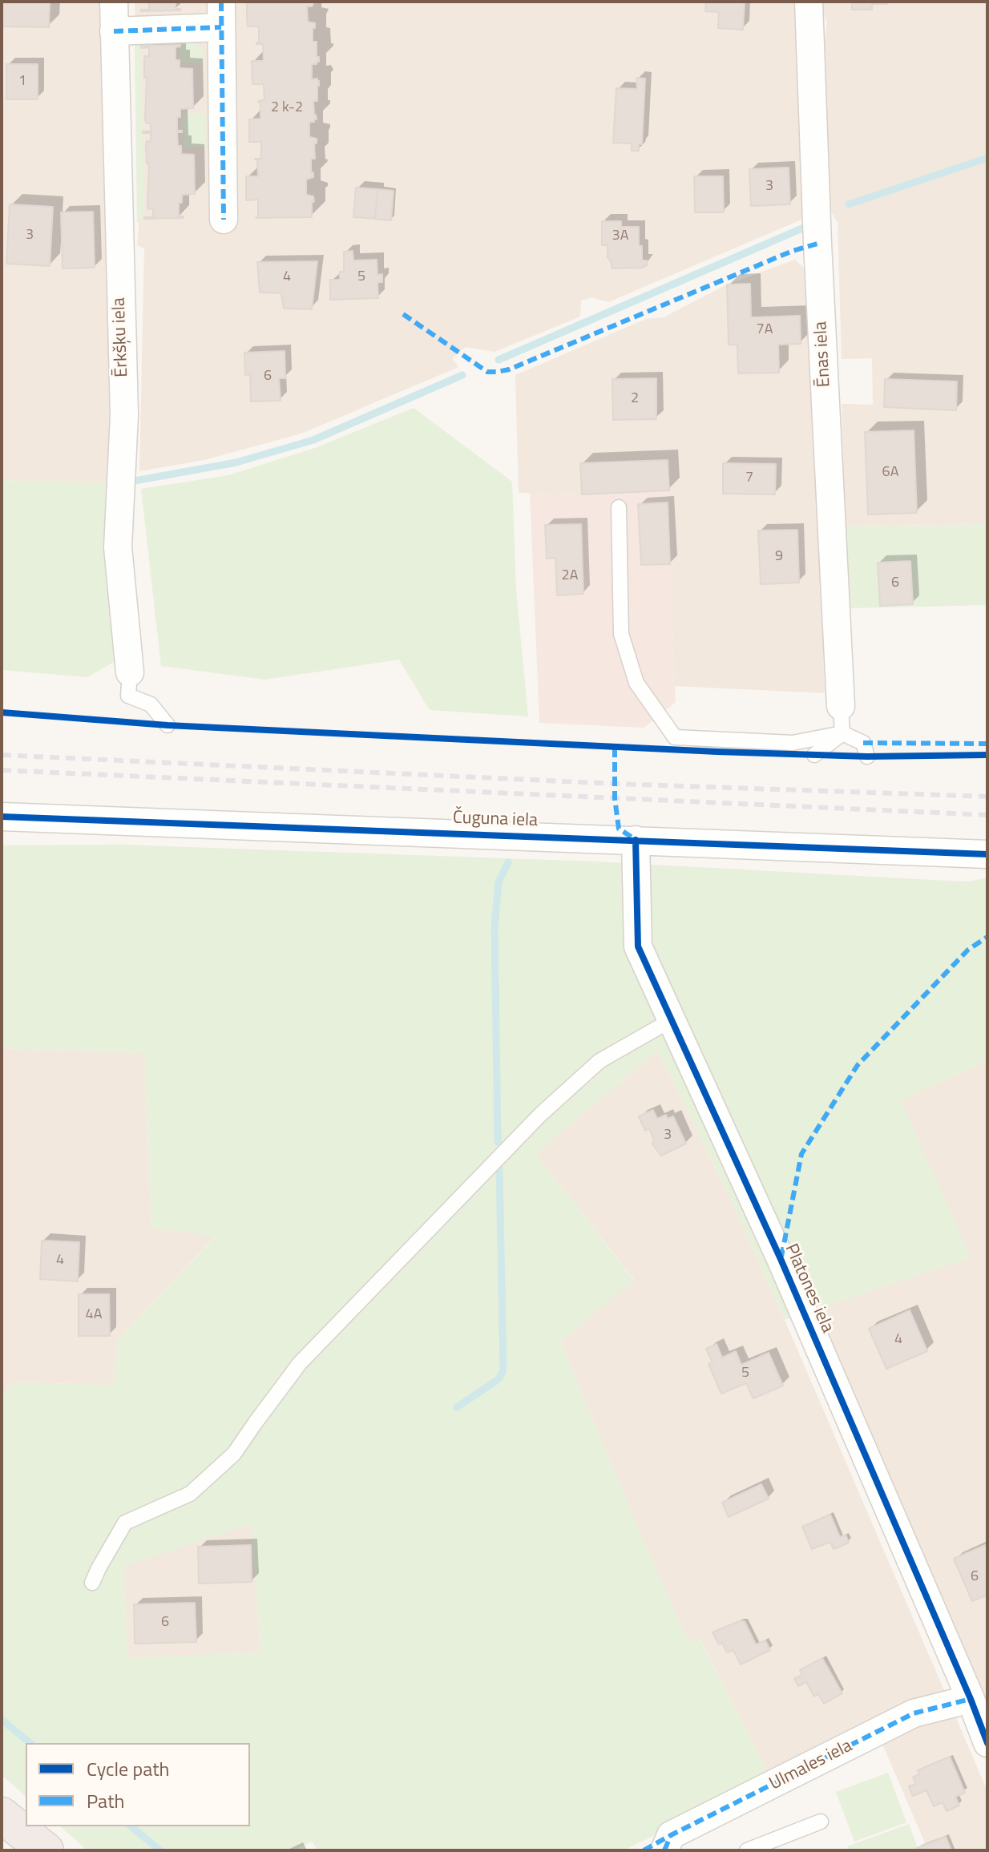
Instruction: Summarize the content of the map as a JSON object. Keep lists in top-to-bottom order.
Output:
{
  "streets": {
    "street": [
      "Ērkšķu iela",
      "Ēnas iela",
      "Čuguna iela",
      "Platones iela",
      "Ulmales iela"
    ]
  },
  "crossings": [
    ["Čuguna iela", "Platones iela"],
    ["Platones iela", "Ulmales iela"]
  ],
  "house_numbers": [
    "1",
    "2 k-2",
    "3",
    "3",
    "3A",
    "4",
    "5",
    "7A",
    "6",
    "2",
    "6A",
    "7",
    "9",
    "2A",
    "6",
    "3",
    "4",
    "4A",
    "4",
    "5",
    "6",
    "6"
  ],
  "legend": ["Cycle path", "Path"]
}
